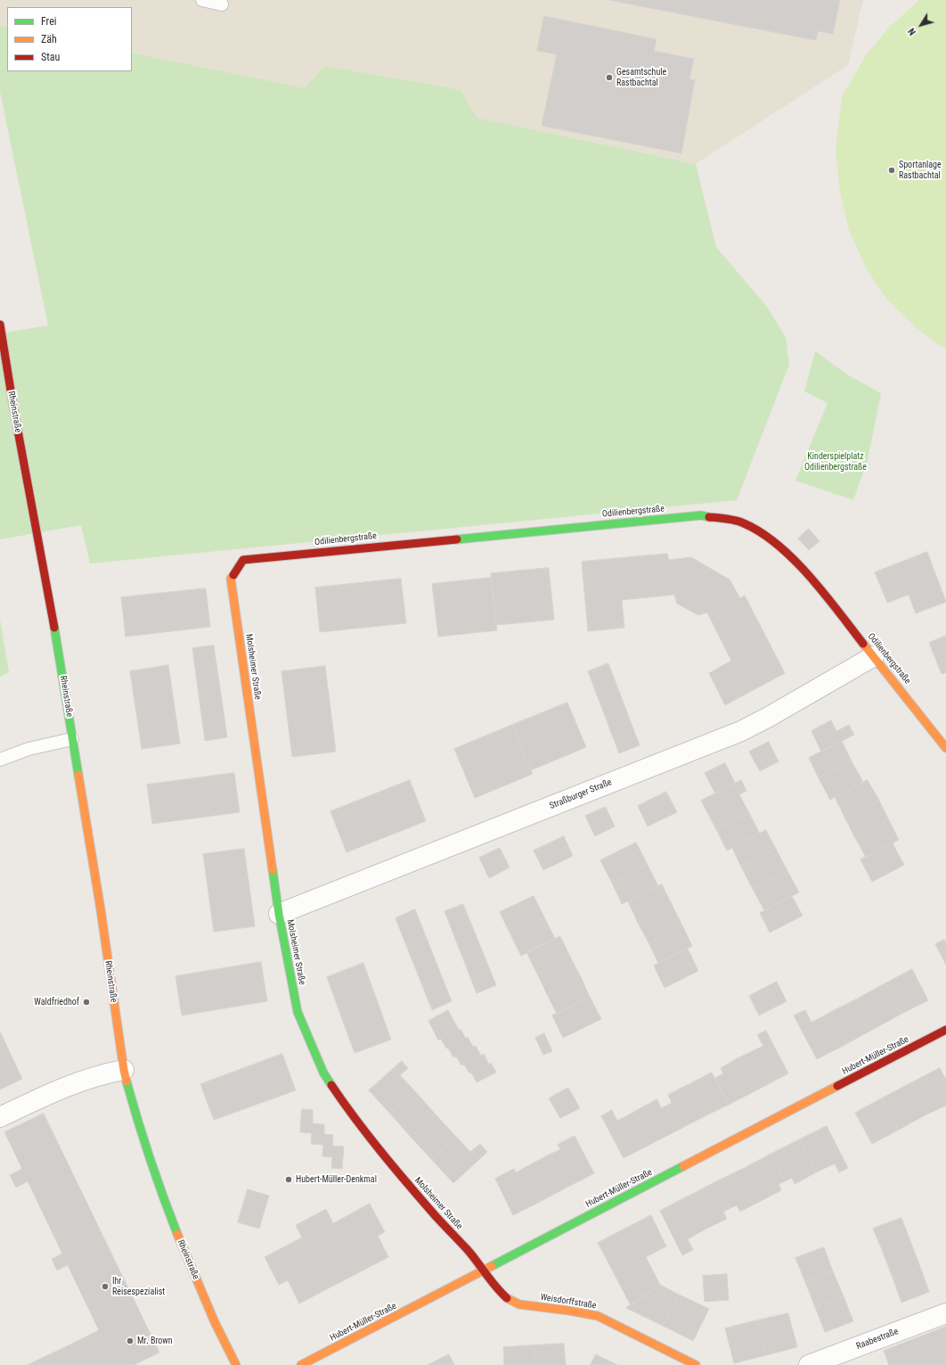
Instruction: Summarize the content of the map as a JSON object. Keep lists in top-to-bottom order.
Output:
{
  "streets": {
    "street": [
      "Rheinstraße",
      "Odilienbergstraße",
      "Molsheimer Straße",
      "Straßburger Straße",
      "Hubert-Müller-Straße",
      "Weisdorffstraße",
      "Raabestraße"
    ]
  },
  "crossings": [
    ["Odilienbergstraße", "Molsheimer Straße"],
    ["Odilienbergstraße", "Straßburger Straße"],
    ["Molsheimer Straße", "Straßburger Straße"],
    ["Molsheimer Straße", "Hubert-Müller-Straße"],
    ["Molsheimer Straße", "Weisdorffstraße"],
    ["Hubert-Müller-Straße", "Weisdorffstraße"]
  ],
  "parks": ["Kinderspielplatz Odilienbergstraße"],
  "places": [
    "Gesamtschule Rastbachtal",
    "Sportanlage Rastbachtal",
    "Waldfriedhof",
    "Hubert-Müller-Denkmal",
    "Ihr Reisespezialist",
    "Mr. Brown"
  ],
  "legend": ["Frei", "Zäh", "Stau"],
  "north": "bottom left"
}
